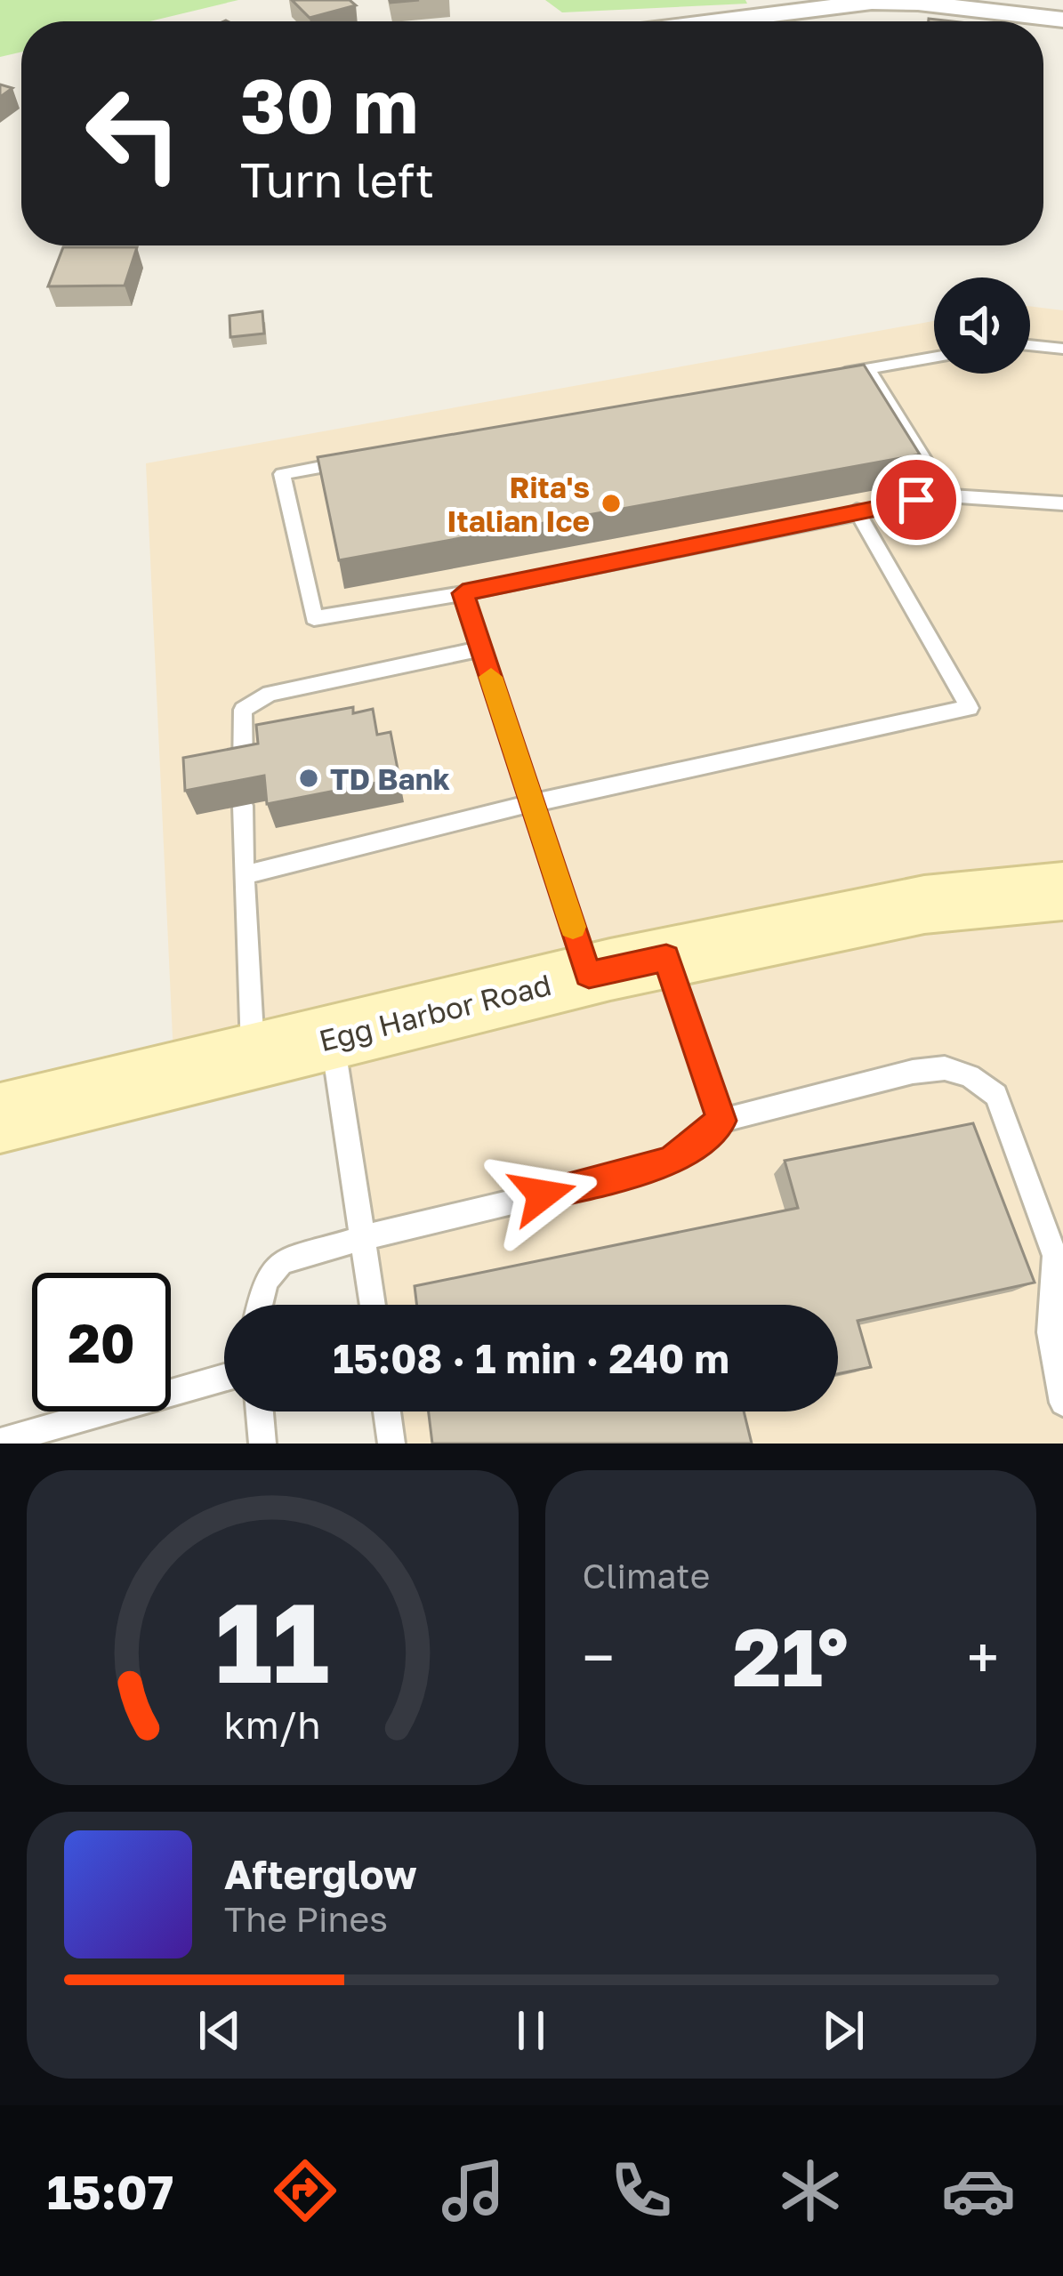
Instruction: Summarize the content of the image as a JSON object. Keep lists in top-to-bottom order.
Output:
{
  "streets": {
    "main road": ["Egg Harbor Road"]
  },
  "places": ["Rita's Italian Ice", "TD Bank"],
  "page": {
    "turn": ["30 m", "Turn left"],
    "limit": "20",
    "trip": "15:08 · 1 min · 240 m",
    "tile": "Climate",
    "heat": ["−", "21°", "+"],
    "song": ["Afterglow", "The Pines"],
    "tabs": "15:07",
    "gauge": ["11", "km/h"]
  }
}
